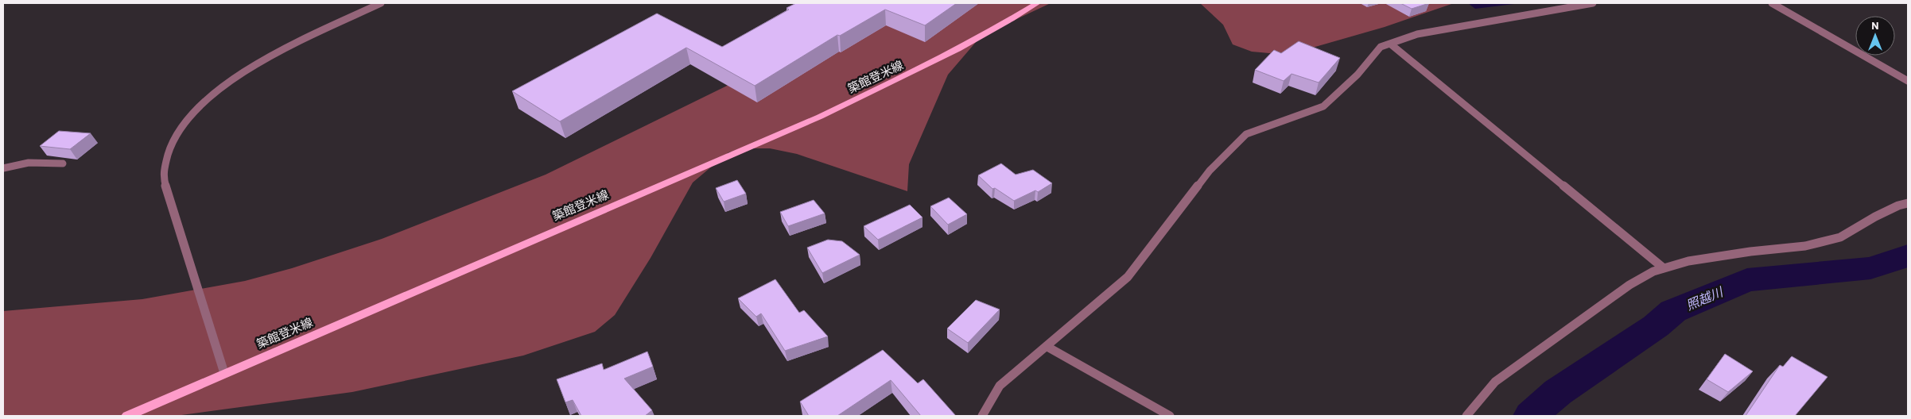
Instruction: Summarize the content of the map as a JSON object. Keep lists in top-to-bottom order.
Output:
{
  "streets": {
    "main road": ["築館登米線"]
  },
  "water": ["照越川"],
  "north": "top"
}
